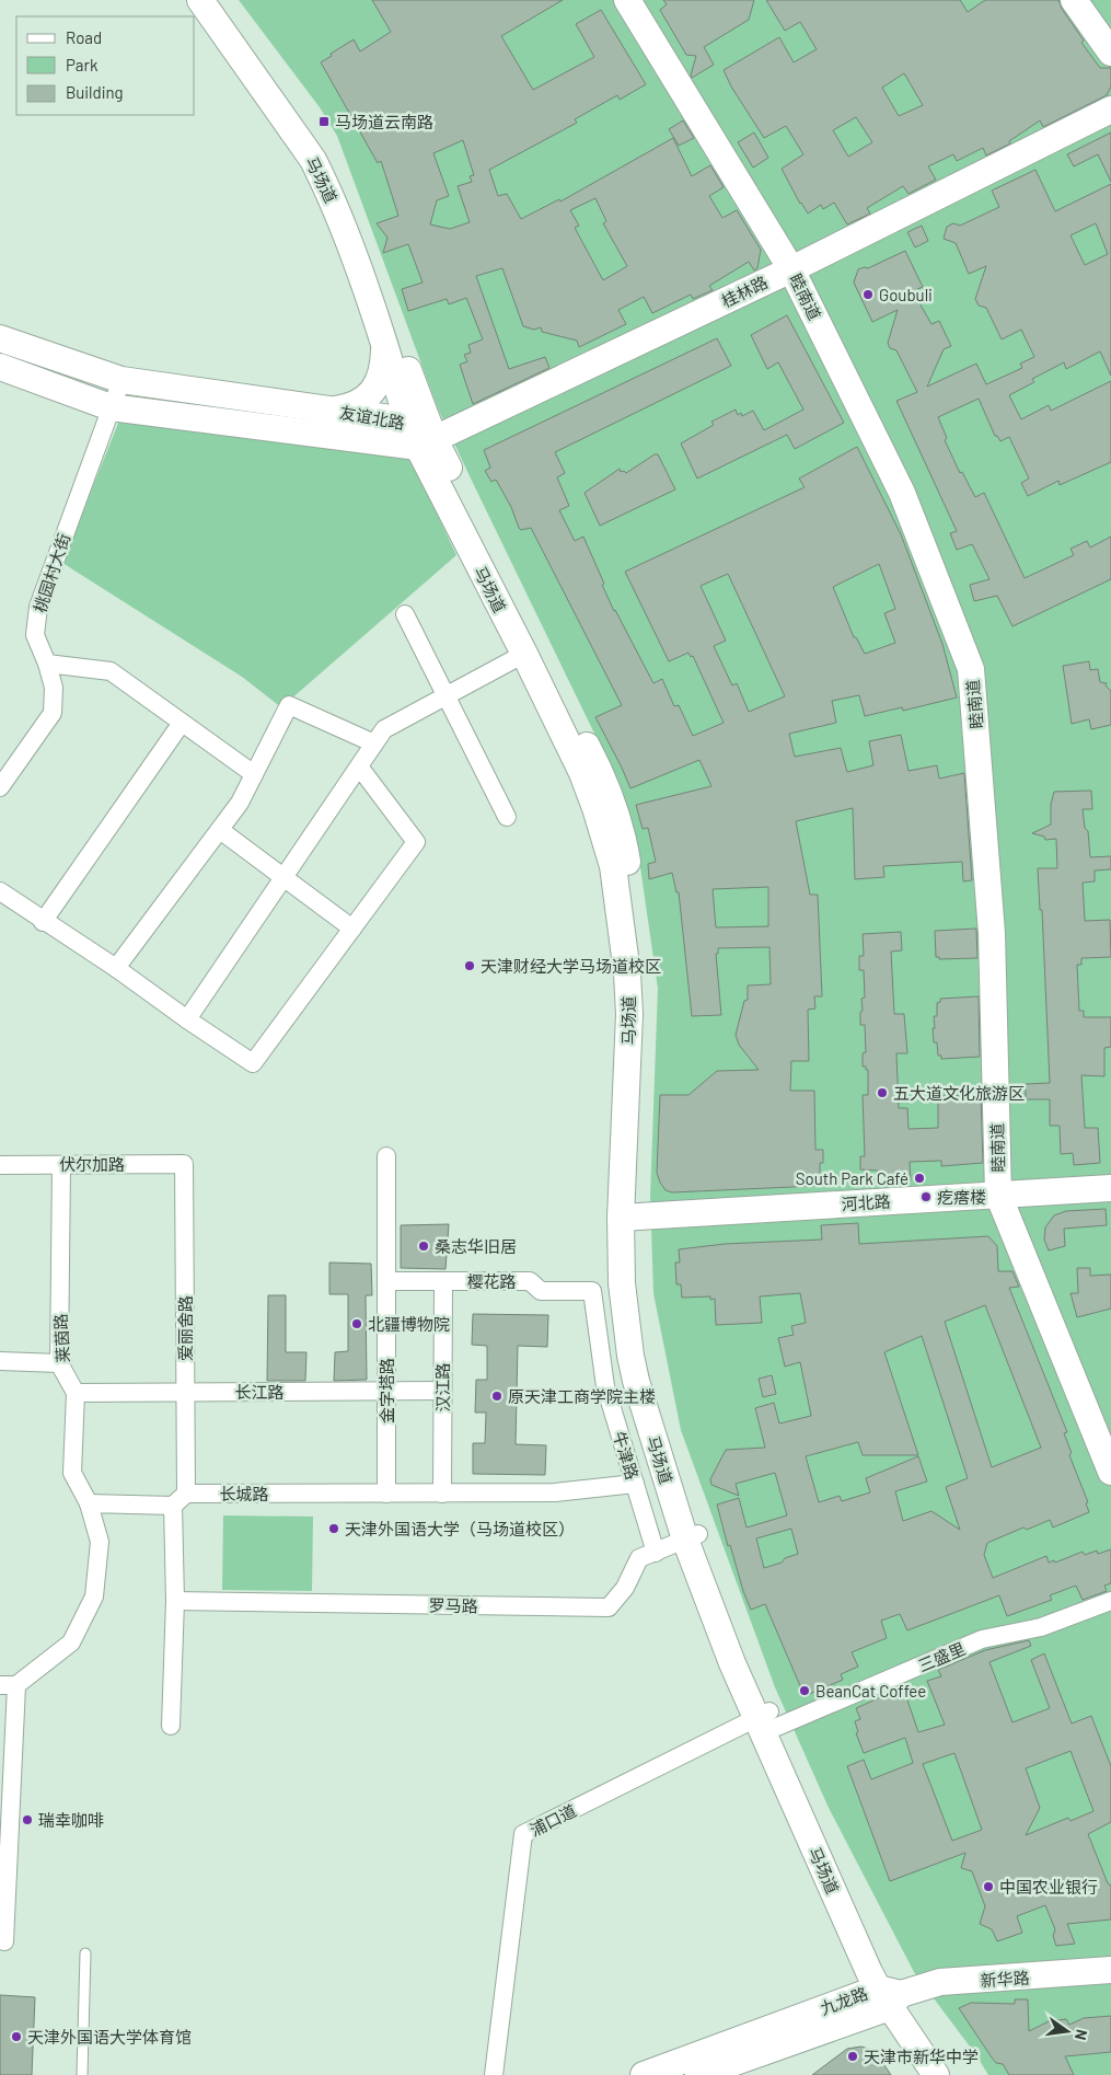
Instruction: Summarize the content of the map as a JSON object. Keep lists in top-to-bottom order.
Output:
{
  "streets": {
    "main road": [
      "马场道",
      "桂林路",
      "睦南道",
      "友谊北路",
      "河北路",
      "新华路",
      "九龙路"
    ],
    "street": [
      "桃园村大街",
      "伏尔加路",
      "樱花路",
      "爱丽舍路",
      "莱茵路",
      "汉江路",
      "金字塔路",
      "长江路",
      "牛津路",
      "长城路",
      "罗马路",
      "三盛里",
      "浦口道"
    ]
  },
  "crossings": [
    ["马场道", "桂林路"],
    ["马场道", "友谊北路"],
    ["马场道", "河北路"],
    ["马场道", "罗马路"],
    ["马场道", "三盛里"],
    ["马场道", "浦口道"],
    ["马场道", "新华路"],
    ["桂林路", "睦南道"],
    ["桂林路", "友谊北路"],
    ["睦南道", "河北路"],
    ["友谊北路", "桃园村大街"],
    ["伏尔加路", "爱丽舍路"],
    ["伏尔加路", "莱茵路"],
    ["樱花路", "汉江路"],
    ["樱花路", "金字塔路"],
    ["樱花路", "牛津路"],
    ["爱丽舍路", "长江路"],
    ["爱丽舍路", "长城路"],
    ["莱茵路", "长江路"],
    ["汉江路", "长江路"],
    ["汉江路", "长城路"],
    ["金字塔路", "长江路"],
    ["金字塔路", "长城路"],
    ["牛津路", "长城路"],
    ["牛津路", "罗马路"],
    ["三盛里", "浦口道"]
  ],
  "places": {
    "transit": ["马场道云南路"],
    "other": [
      "Goubuli",
      "天津财经大学马场道校区",
      "五大道文化旅游区",
      "South Park Café",
      "疙瘩楼",
      "桑志华旧居",
      "北疆博物院",
      "原天津工商学院主楼",
      "天津外国语大学（马场道校区）",
      "BeanCat Coffee",
      "瑞幸咖啡",
      "中国农业银行",
      "天津外国语大学体育馆",
      "天津市新华中学"
    ]
  },
  "legend": ["Road", "Park", "Building"],
  "north": "right"
}
